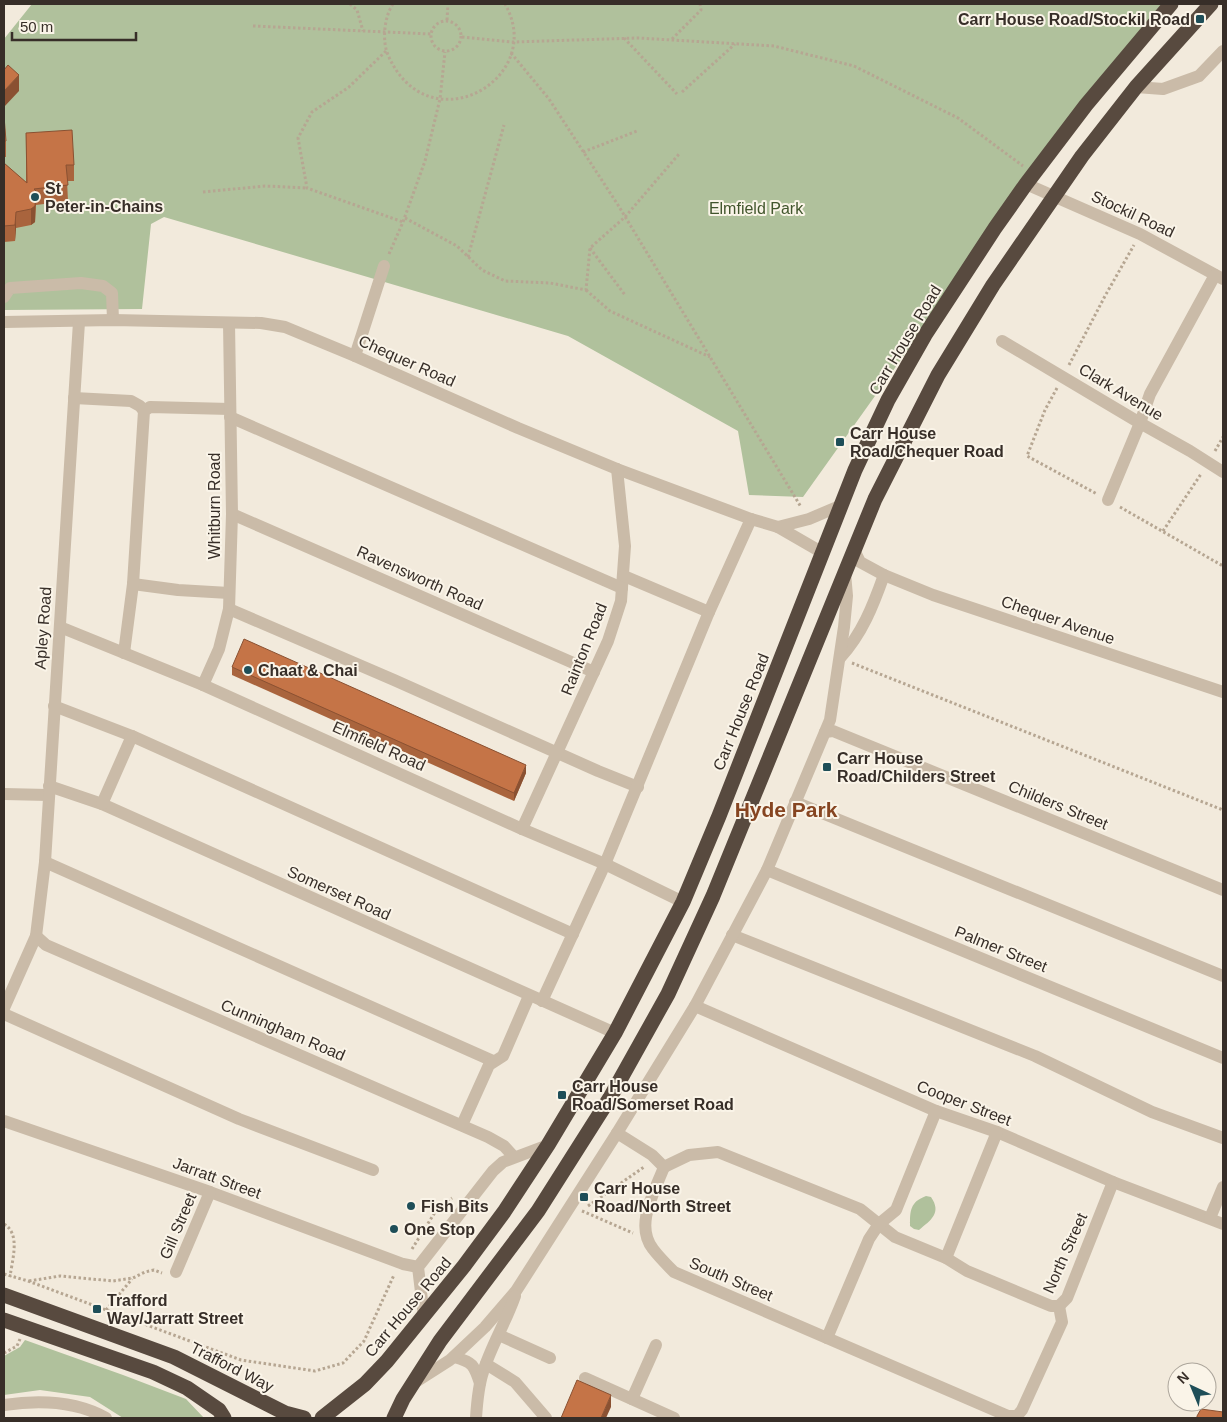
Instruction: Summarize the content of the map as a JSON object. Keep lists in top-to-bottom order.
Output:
{
  "streets": {
    "highway": ["Carr House Road", "Trafford Way"],
    "street": [
      "Stockil Road",
      "Chequer Road",
      "Clark Avenue",
      "Whitburn Road",
      "Ravensworth Road",
      "Chequer Avenue",
      "Apley Road",
      "Rainton Road",
      "Elmfield Road",
      "Childers Street",
      "Somerset Road",
      "Palmer Street",
      "Cunningham Road",
      "Cooper Street",
      "Jarratt Street",
      "Gill Street",
      "North Street",
      "South Street"
    ]
  },
  "crossings": [
    ["Stockil Road", "Carr House Road"],
    ["Carr House Road", "Chequer Road"],
    ["Carr House Road", "Elmfield Road"],
    ["Carr House Road", "Somerset Road"],
    ["Chequer Road", "Whitburn Road"],
    ["Chequer Road", "Apley Road"],
    ["Chequer Road", "Rainton Road"],
    ["Whitburn Road", "Ravensworth Road"],
    ["Whitburn Road", "Elmfield Road"],
    ["Ravensworth Road", "Rainton Road"],
    ["Apley Road", "Elmfield Road"],
    ["Apley Road", "Somerset Road"],
    ["Apley Road", "Cunningham Road"],
    ["Rainton Road", "Elmfield Road"],
    ["Cooper Street", "North Street"],
    ["Jarratt Street", "Gill Street"],
    ["North Street", "South Street"]
  ],
  "districts": ["Hyde Park"],
  "parks": ["Elmfield Park"],
  "places": {
    "transit": [
      "Carr House Road/Stockil Road",
      "Carr House Road/Chequer Road",
      "Carr House Road/Childers Street",
      "Carr House Road/Somerset Road",
      "Carr House Road/North Street",
      "Trafford Way/Jarratt Street"
    ],
    "other": [
      "St Peter-in-Chains",
      "Chaat & Chai",
      "Fish Bits",
      "One Stop"
    ]
  },
  "scale_bar": "50 m",
  "north": "top left"
}
